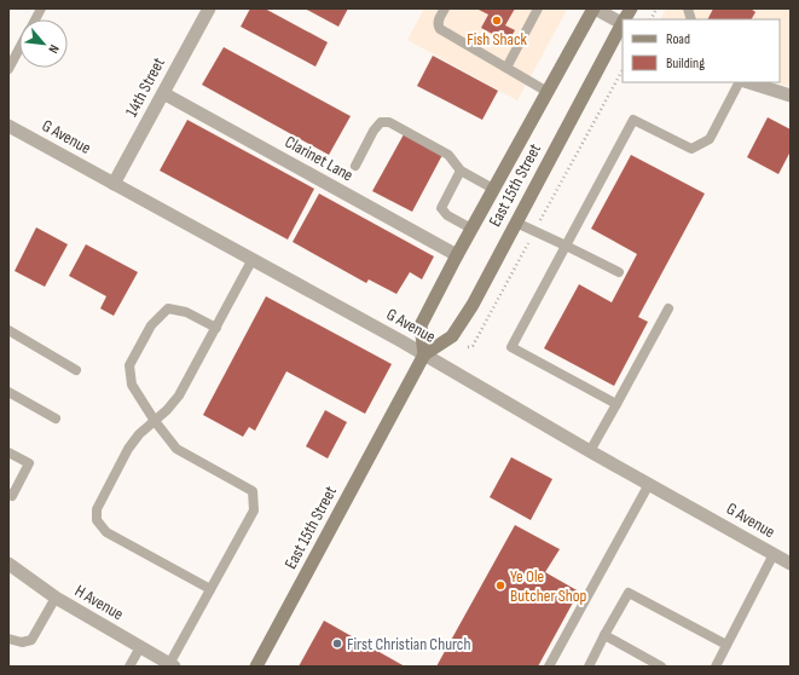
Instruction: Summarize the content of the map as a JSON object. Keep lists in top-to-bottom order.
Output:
{
  "streets": {
    "main road": ["East 15th Street"],
    "street": [
      "14th Street",
      "G Avenue",
      "Clarinet Lane",
      "H Avenue"
    ]
  },
  "crossings": [
    ["14th Street", "G Avenue"],
    ["14th Street", "Clarinet Lane"],
    ["G Avenue", "East 15th Street"],
    ["Clarinet Lane", "East 15th Street"]
  ],
  "places": ["Fish Shack", "Ye Ole Butcher Shop", "First Christian Church"],
  "legend": ["Road", "Building"],
  "north": "bottom right"
}
